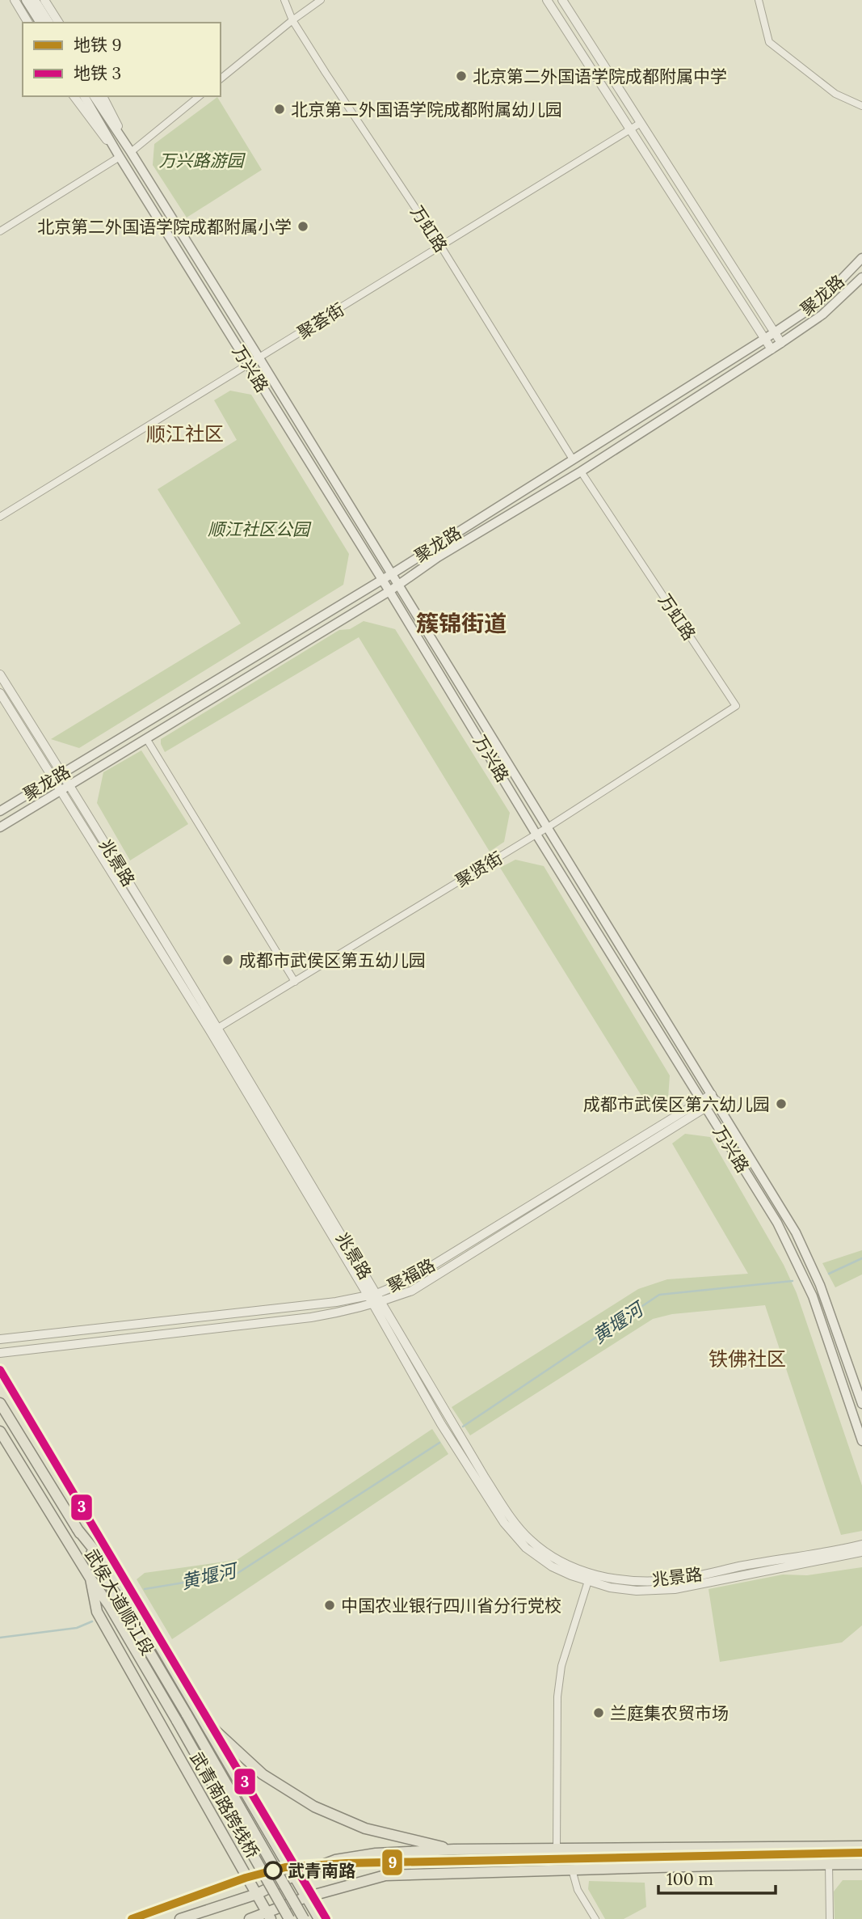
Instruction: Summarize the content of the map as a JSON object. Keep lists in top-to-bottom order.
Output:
{
  "streets": {
    "main road": [
      "聚龙路",
      "万兴路",
      "武侯大道顺江段",
      "武青南路跨线桥"
    ],
    "street": [
      "万虹路",
      "聚荟街",
      "兆景路",
      "聚贤街",
      "聚福路"
    ]
  },
  "crossings": [
    ["万虹路", "聚龙路"],
    ["万虹路", "聚荟街"],
    ["万虹路", "聚贤街"],
    ["聚龙路", "万兴路"],
    ["聚龙路", "兆景路"],
    ["聚荟街", "万兴路"],
    ["万兴路", "聚贤街"],
    ["万兴路", "聚福路"],
    ["兆景路", "聚贤街"],
    ["兆景路", "聚福路"],
    ["武侯大道顺江段", "武青南路跨线桥"]
  ],
  "districts": ["顺江社区", "簇锦街道", "铁佛社区"],
  "water": ["黄堰河"],
  "parks": ["万兴路游园", "顺江社区公园"],
  "places": [
    "北京第二外国语学院成都附属中学",
    "北京第二外国语学院成都附属幼儿园",
    "北京第二外国语学院成都附属小学",
    "成都市武侯区第五幼儿园",
    "成都市武侯区第六幼儿园",
    "中国农业银行四川省分行党校",
    "兰庭集农贸市场",
    "武青南路"
  ],
  "lines": ["metro line 3", "metro line 9"],
  "legend": ["地铁 9", "地铁 3"],
  "scale_bar": "100 m"
}
